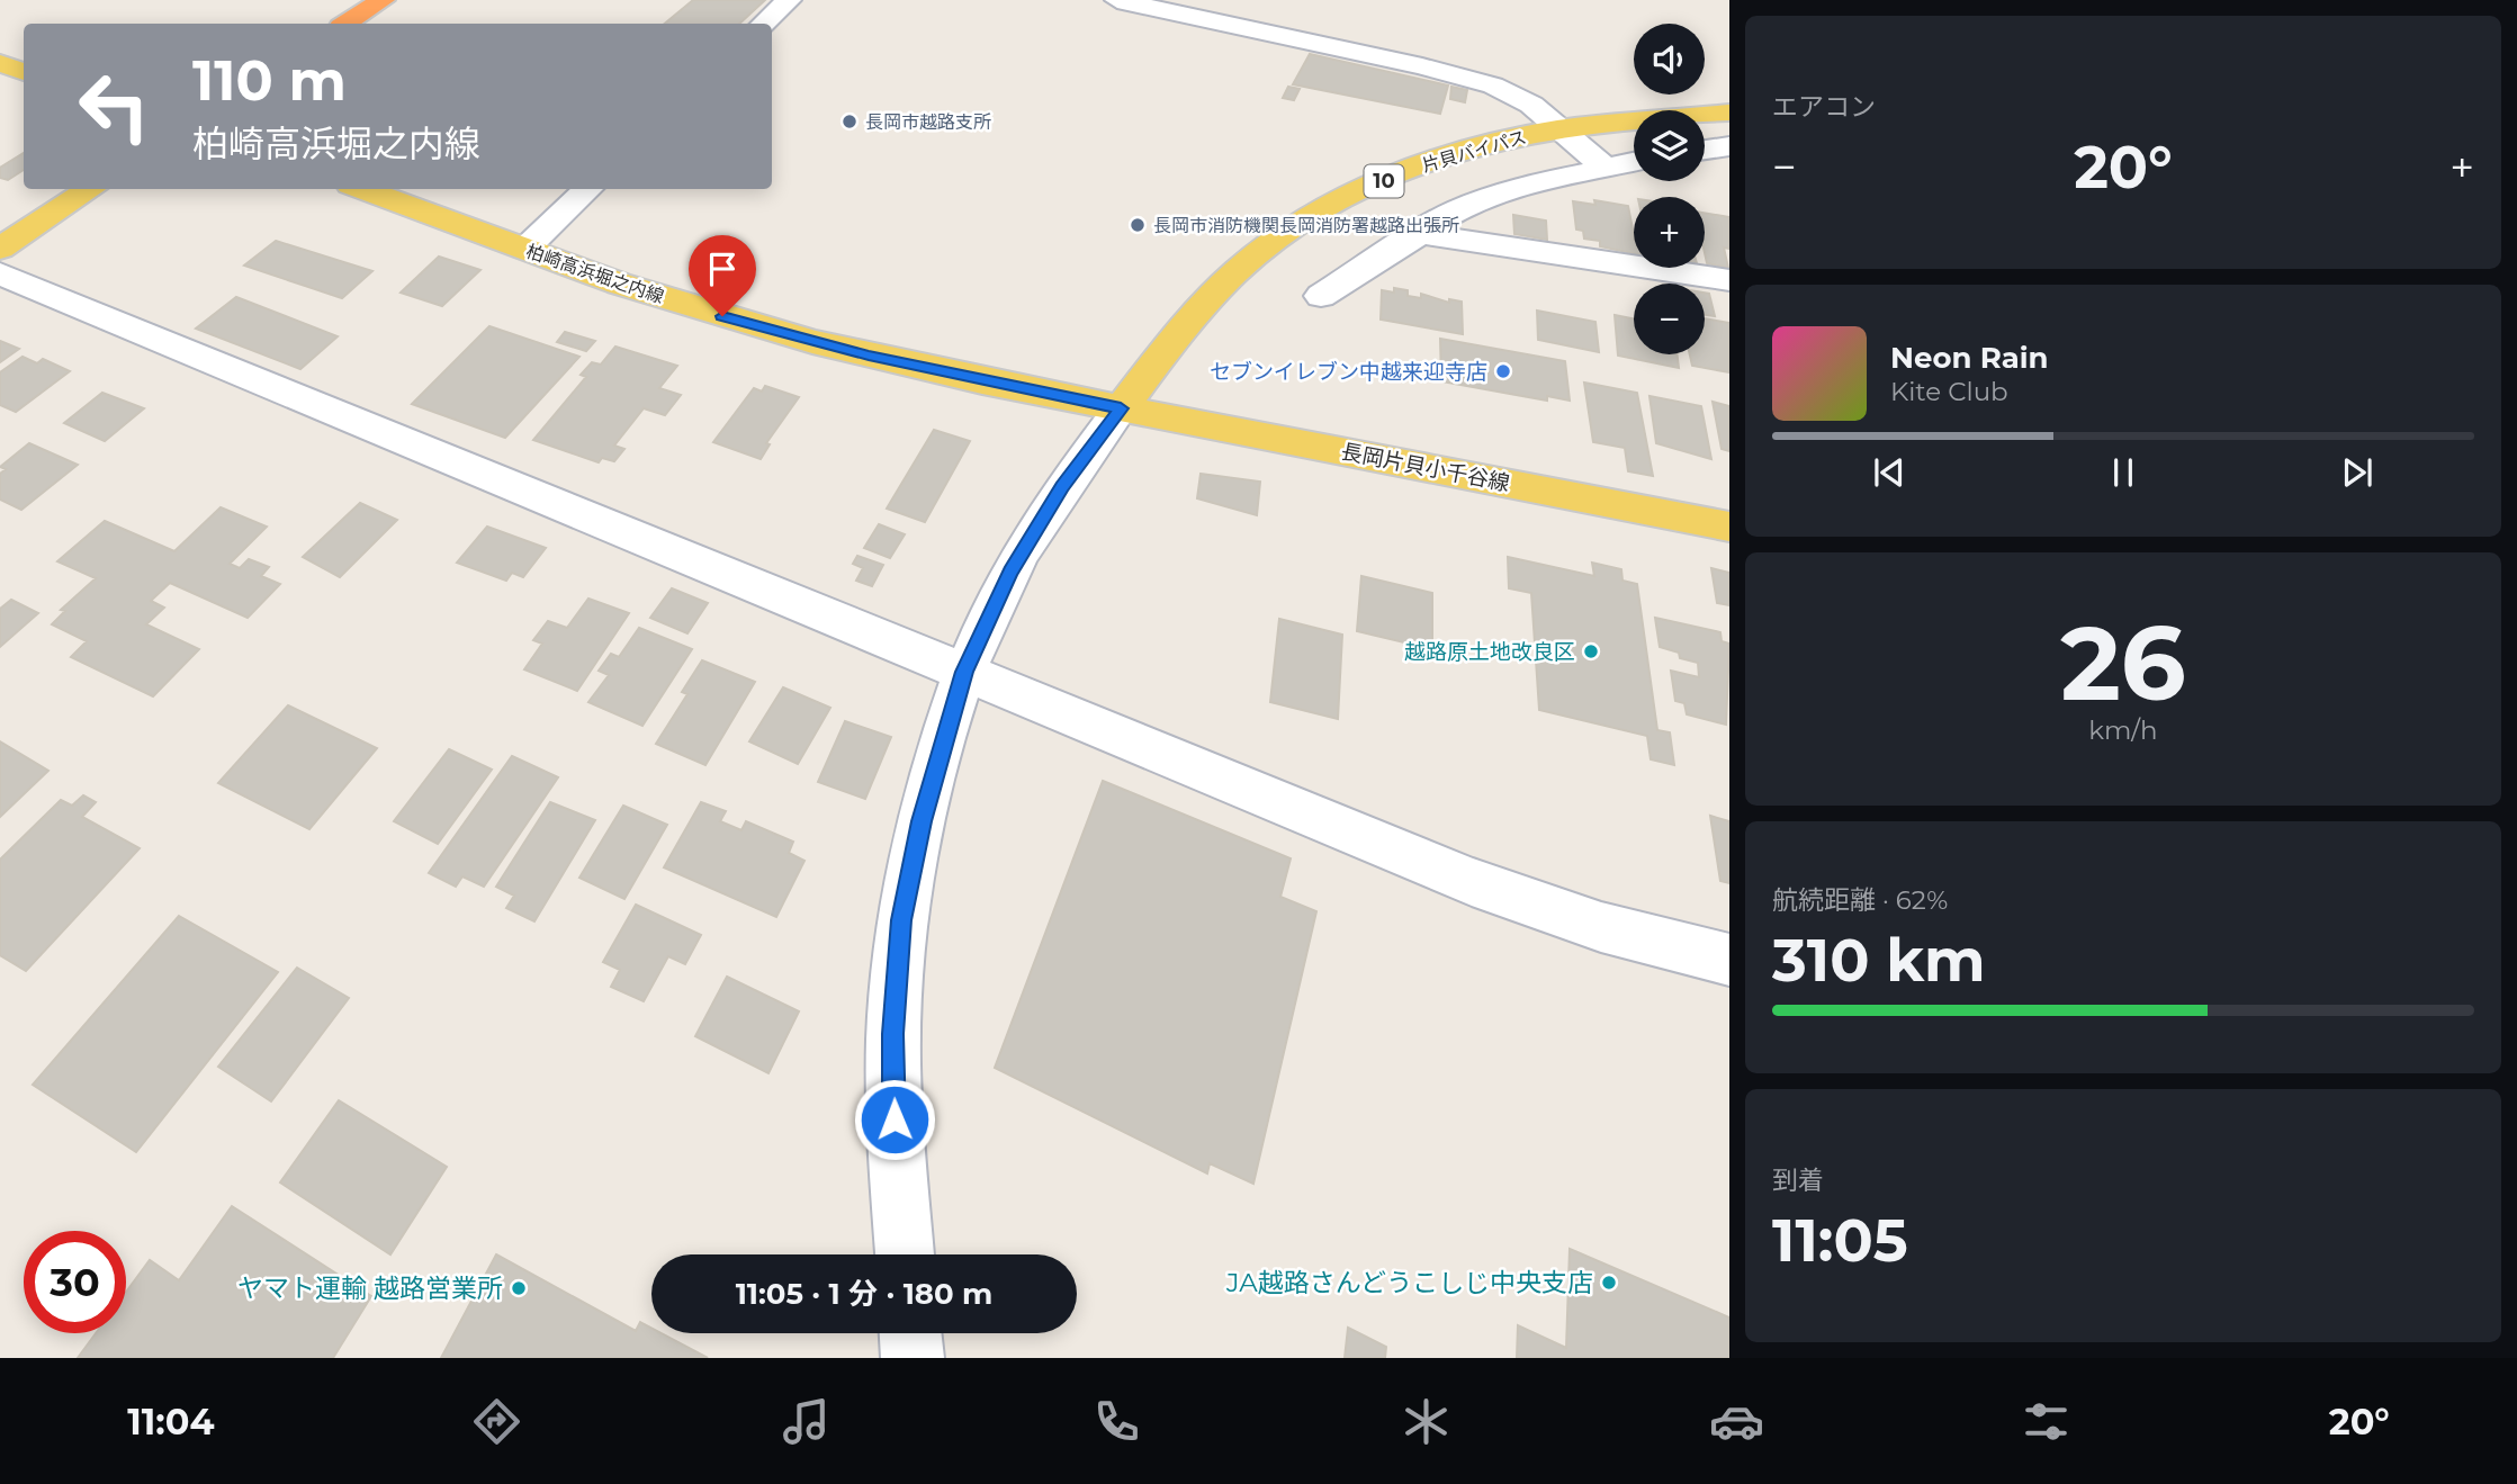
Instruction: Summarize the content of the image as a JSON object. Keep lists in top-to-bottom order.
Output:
{
  "streets": {
    "main road": [
      "片貝バイパス",
      "10",
      "柏崎高浜堀之内線",
      "長岡片貝小千谷線"
    ]
  },
  "crossings": [
    ["片貝バイパス", "柏崎高浜堀之内線"],
    ["片貝バイパス", "長岡片貝小千谷線"],
    ["柏崎高浜堀之内線", "長岡片貝小千谷線"]
  ],
  "places": [
    "長岡市越路支所",
    "長岡市消防機関長岡消防署越路出張所",
    "セブンイレブン中越来迎寺店",
    "越路原土地改良区",
    "JA越路さんどうこしじ中央支店",
    "ヤマト運輸 越路営業所"
  ],
  "page": {
    "tile": [
      "エアコン",
      ["26", "km/h"],
      ["航続距離 · 62%", "310 km"],
      ["到着", "11:05"]
    ],
    "map_buttons": ["+", "−"],
    "turn": ["110 m", "柏崎高浜堀之内線"],
    "heat": ["−", "20°", "+"],
    "song": ["Neon Rain", "Kite Club"],
    "limit": "30",
    "trip": "11:05 · 1 分 · 180 m",
    "tabs": ["11:04", "20°"]
  }
}
